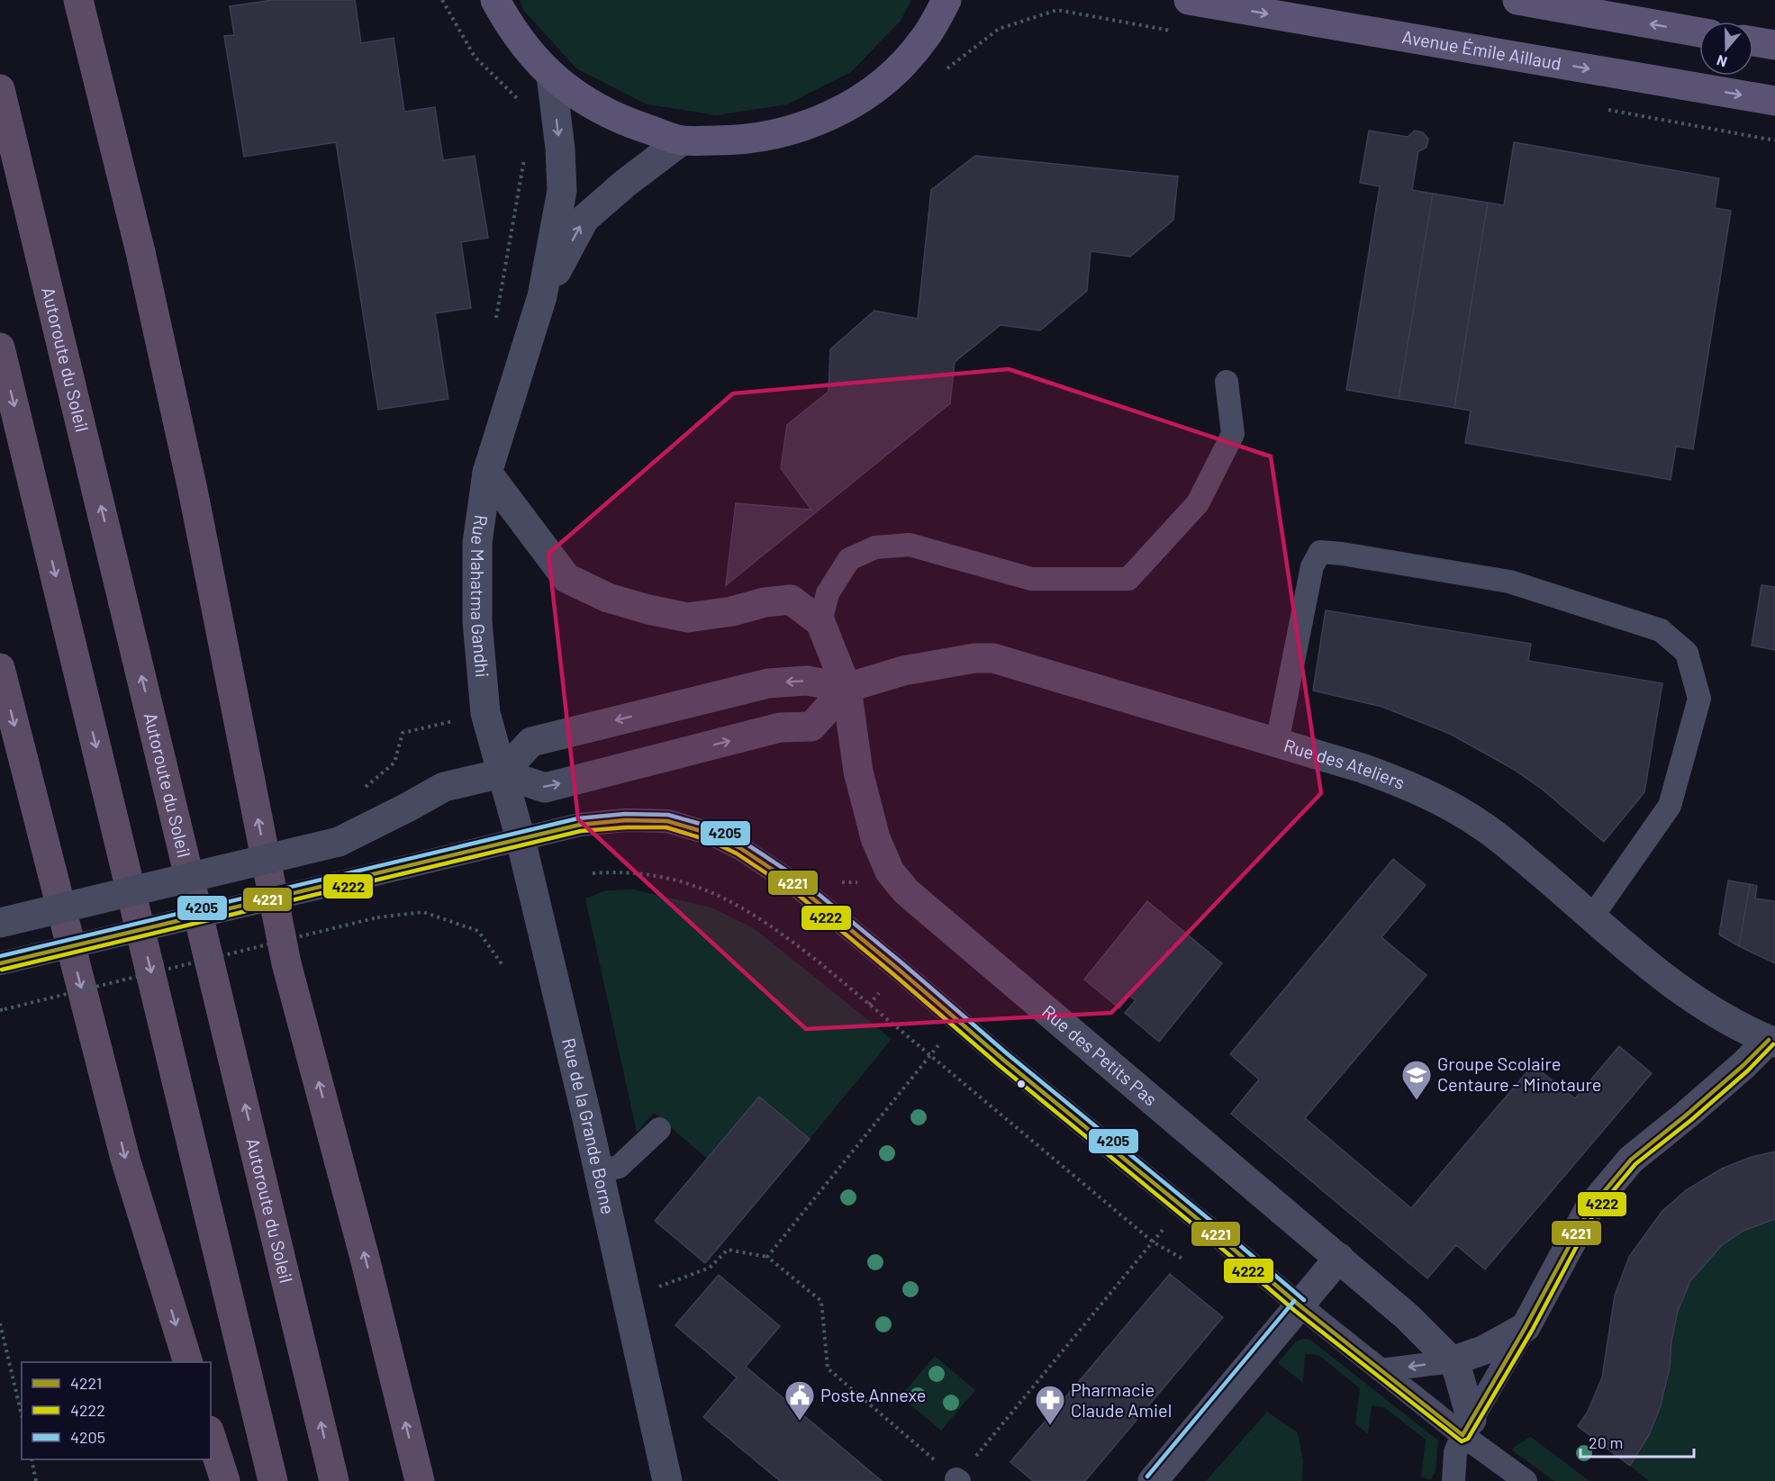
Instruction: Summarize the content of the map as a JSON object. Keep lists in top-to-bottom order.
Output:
{
  "streets": {
    "highway": ["Autoroute du Soleil"],
    "main road": ["Avenue Émile Aillaud"],
    "street": [
      "Rue Mahatma Gandhi",
      "Rue des Ateliers",
      "Rue des Petits Pas",
      "Rue de la Grande Borne"
    ]
  },
  "crossings": [
    ["Rue Mahatma Gandhi", "Rue de la Grande Borne"],
    ["Rue des Ateliers", "Rue des Petits Pas"]
  ],
  "places": {
    "school or university": ["Groupe Scolaire Centaure - Minotaure"],
    "public building": ["Poste Annexe"],
    "pharmacy": ["Pharmacie Claude Amiel"]
  },
  "lines": ["transit line 4205", "transit line 4221", "transit line 4222"],
  "legend": ["4221", "4222", "4205"],
  "scale_bar": "20 m",
  "north": "bottom"
}
